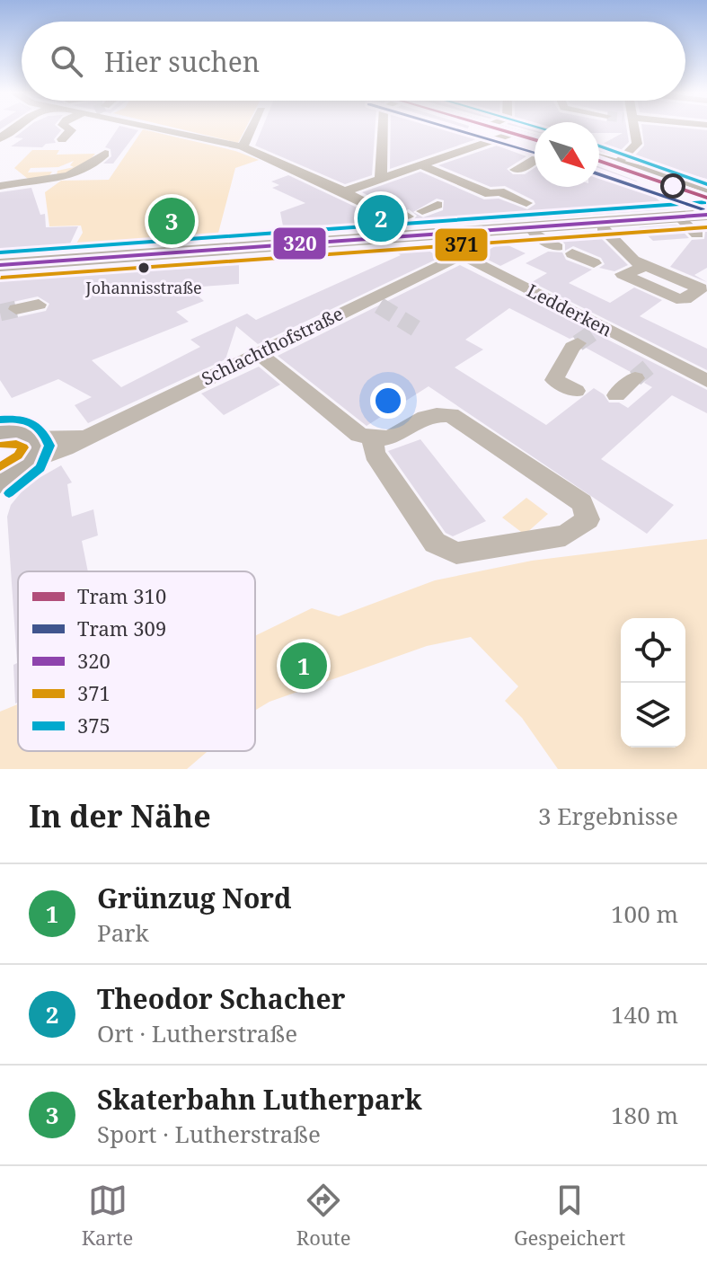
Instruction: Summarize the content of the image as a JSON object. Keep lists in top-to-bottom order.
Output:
{
  "streets": {
    "street": ["Ledderken", "Schlachthofstraße"]
  },
  "crossings": [
    ["Ledderken", "Schlachthofstraße"]
  ],
  "places": ["Johannisstraße"],
  "lines": [
    "tram line 310",
    "tram line 309",
    "transit line 320",
    "transit line 371",
    "transit line 375"
  ],
  "legend": [
    "Tram 310",
    "Tram 309",
    "320",
    "371",
    "375"
  ],
  "north": "bottom right",
  "page": {
    "search": "Hier suchen",
    "pins": ["2", "3", "1"],
    "heading": ["In der Nähe", "3 Ergebnisse"],
    "list": [
      {
        "mark": "1",
        "name": "Grünzug Nord",
        "note": "Park",
        "value": "100 m"
      },
      {
        "mark": "2",
        "name": "Theodor Schacher",
        "note": "Ort · Lutherstraße",
        "value": "140 m"
      },
      {
        "mark": "3",
        "name": "Skaterbahn Lutherpark",
        "note": "Sport · Lutherstraße",
        "value": "180 m"
      }
    ],
    "nav": ["Karte", "Route", "Gespeichert"]
  }
}
